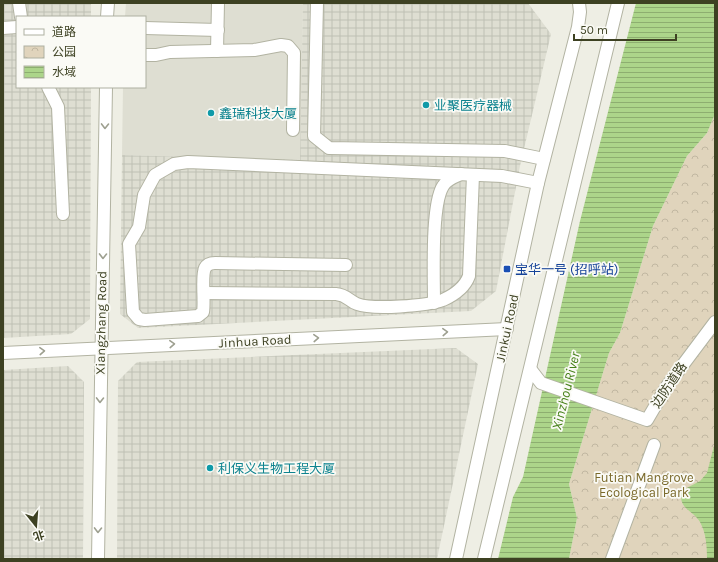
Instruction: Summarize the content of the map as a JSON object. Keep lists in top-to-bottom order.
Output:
{
  "streets": {
    "street": [
      "Xiangzhang Road",
      "Jinkui Road",
      "Jinhua Road",
      "边防道路"
    ]
  },
  "crossings": [
    ["Xiangzhang Road", "Jinhua Road"],
    ["Jinkui Road", "Jinhua Road"]
  ],
  "one_way": ["Xiangzhang Road"],
  "water": ["Xinzhou River"],
  "parks": ["Futian Mangrove Ecological Park"],
  "places": {
    "other": ["业聚医疗器械", "鑫瑞科技大厦", "利保义生物工程大厦"],
    "transit": ["宝华一号 (招呼站)"]
  },
  "legend": ["道路", "公园", "水域"],
  "scale_bar": "50 m",
  "north": "bottom"
}
